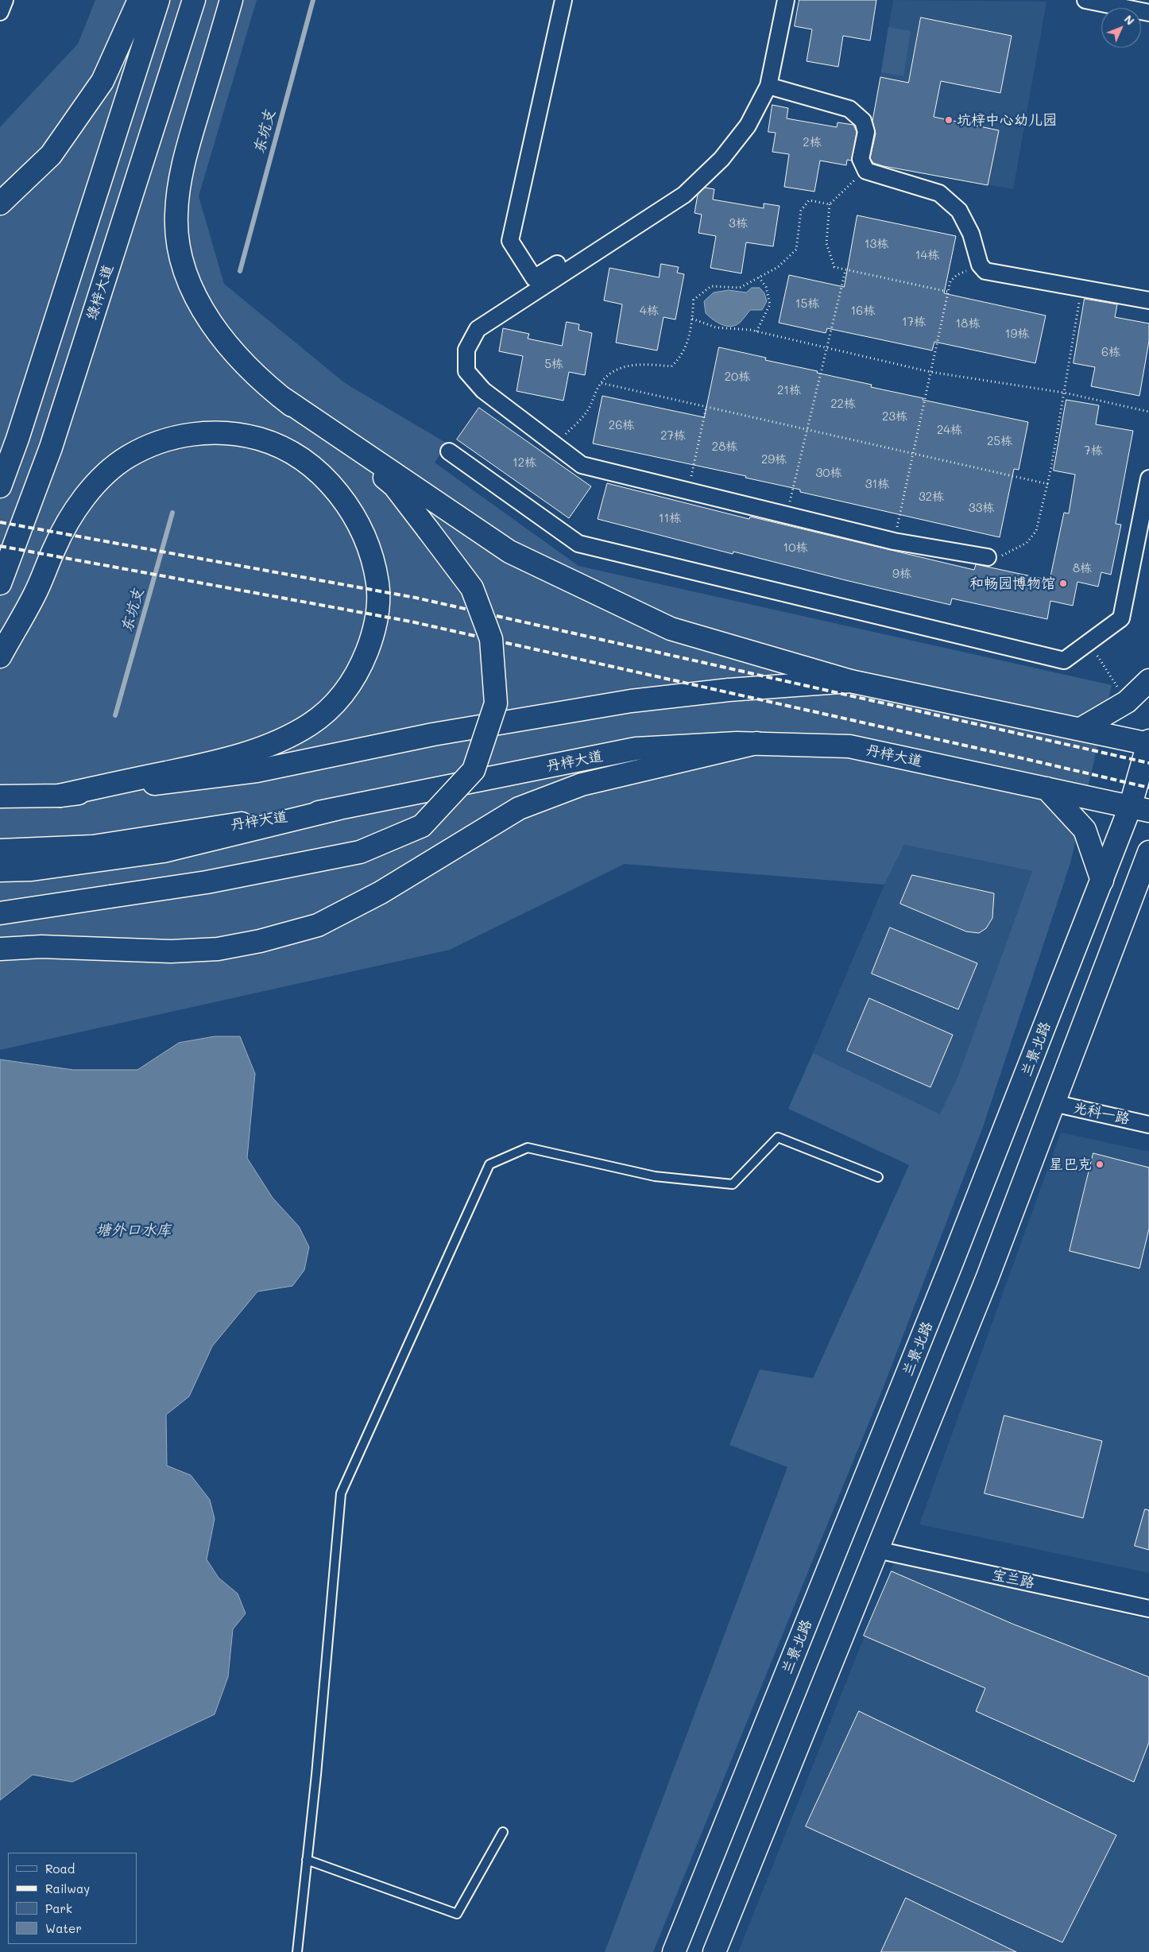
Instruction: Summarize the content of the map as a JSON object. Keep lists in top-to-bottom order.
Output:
{
  "streets": {
    "main road": ["绿梓大道", "丹梓大道", "兰景北路"],
    "street": ["光科一路", "宝兰路"]
  },
  "crossings": [
    ["丹梓大道", "兰景北路"]
  ],
  "water": ["东坑支", "塘外口水库"],
  "places": ["坑梓中心幼儿园", "和畅园博物馆", "星巴克"],
  "house_numbers": [
    "2栋",
    "3栋",
    "13栋",
    "14栋",
    "15栋",
    "4栋",
    "16栋",
    "17栋",
    "18栋",
    "19栋",
    "6栋",
    "5栋",
    "20栋",
    "21栋",
    "22栋",
    "23栋",
    "26栋",
    "24栋",
    "27栋",
    "25栋",
    "28栋",
    "7栋",
    "29栋",
    "12栋",
    "30栋",
    "31栋",
    "32栋",
    "33栋",
    "11栋",
    "10栋",
    "8栋",
    "9栋"
  ],
  "legend": [
    "Road",
    "Railway",
    "Park",
    "Water"
  ],
  "north": "top right"
}
